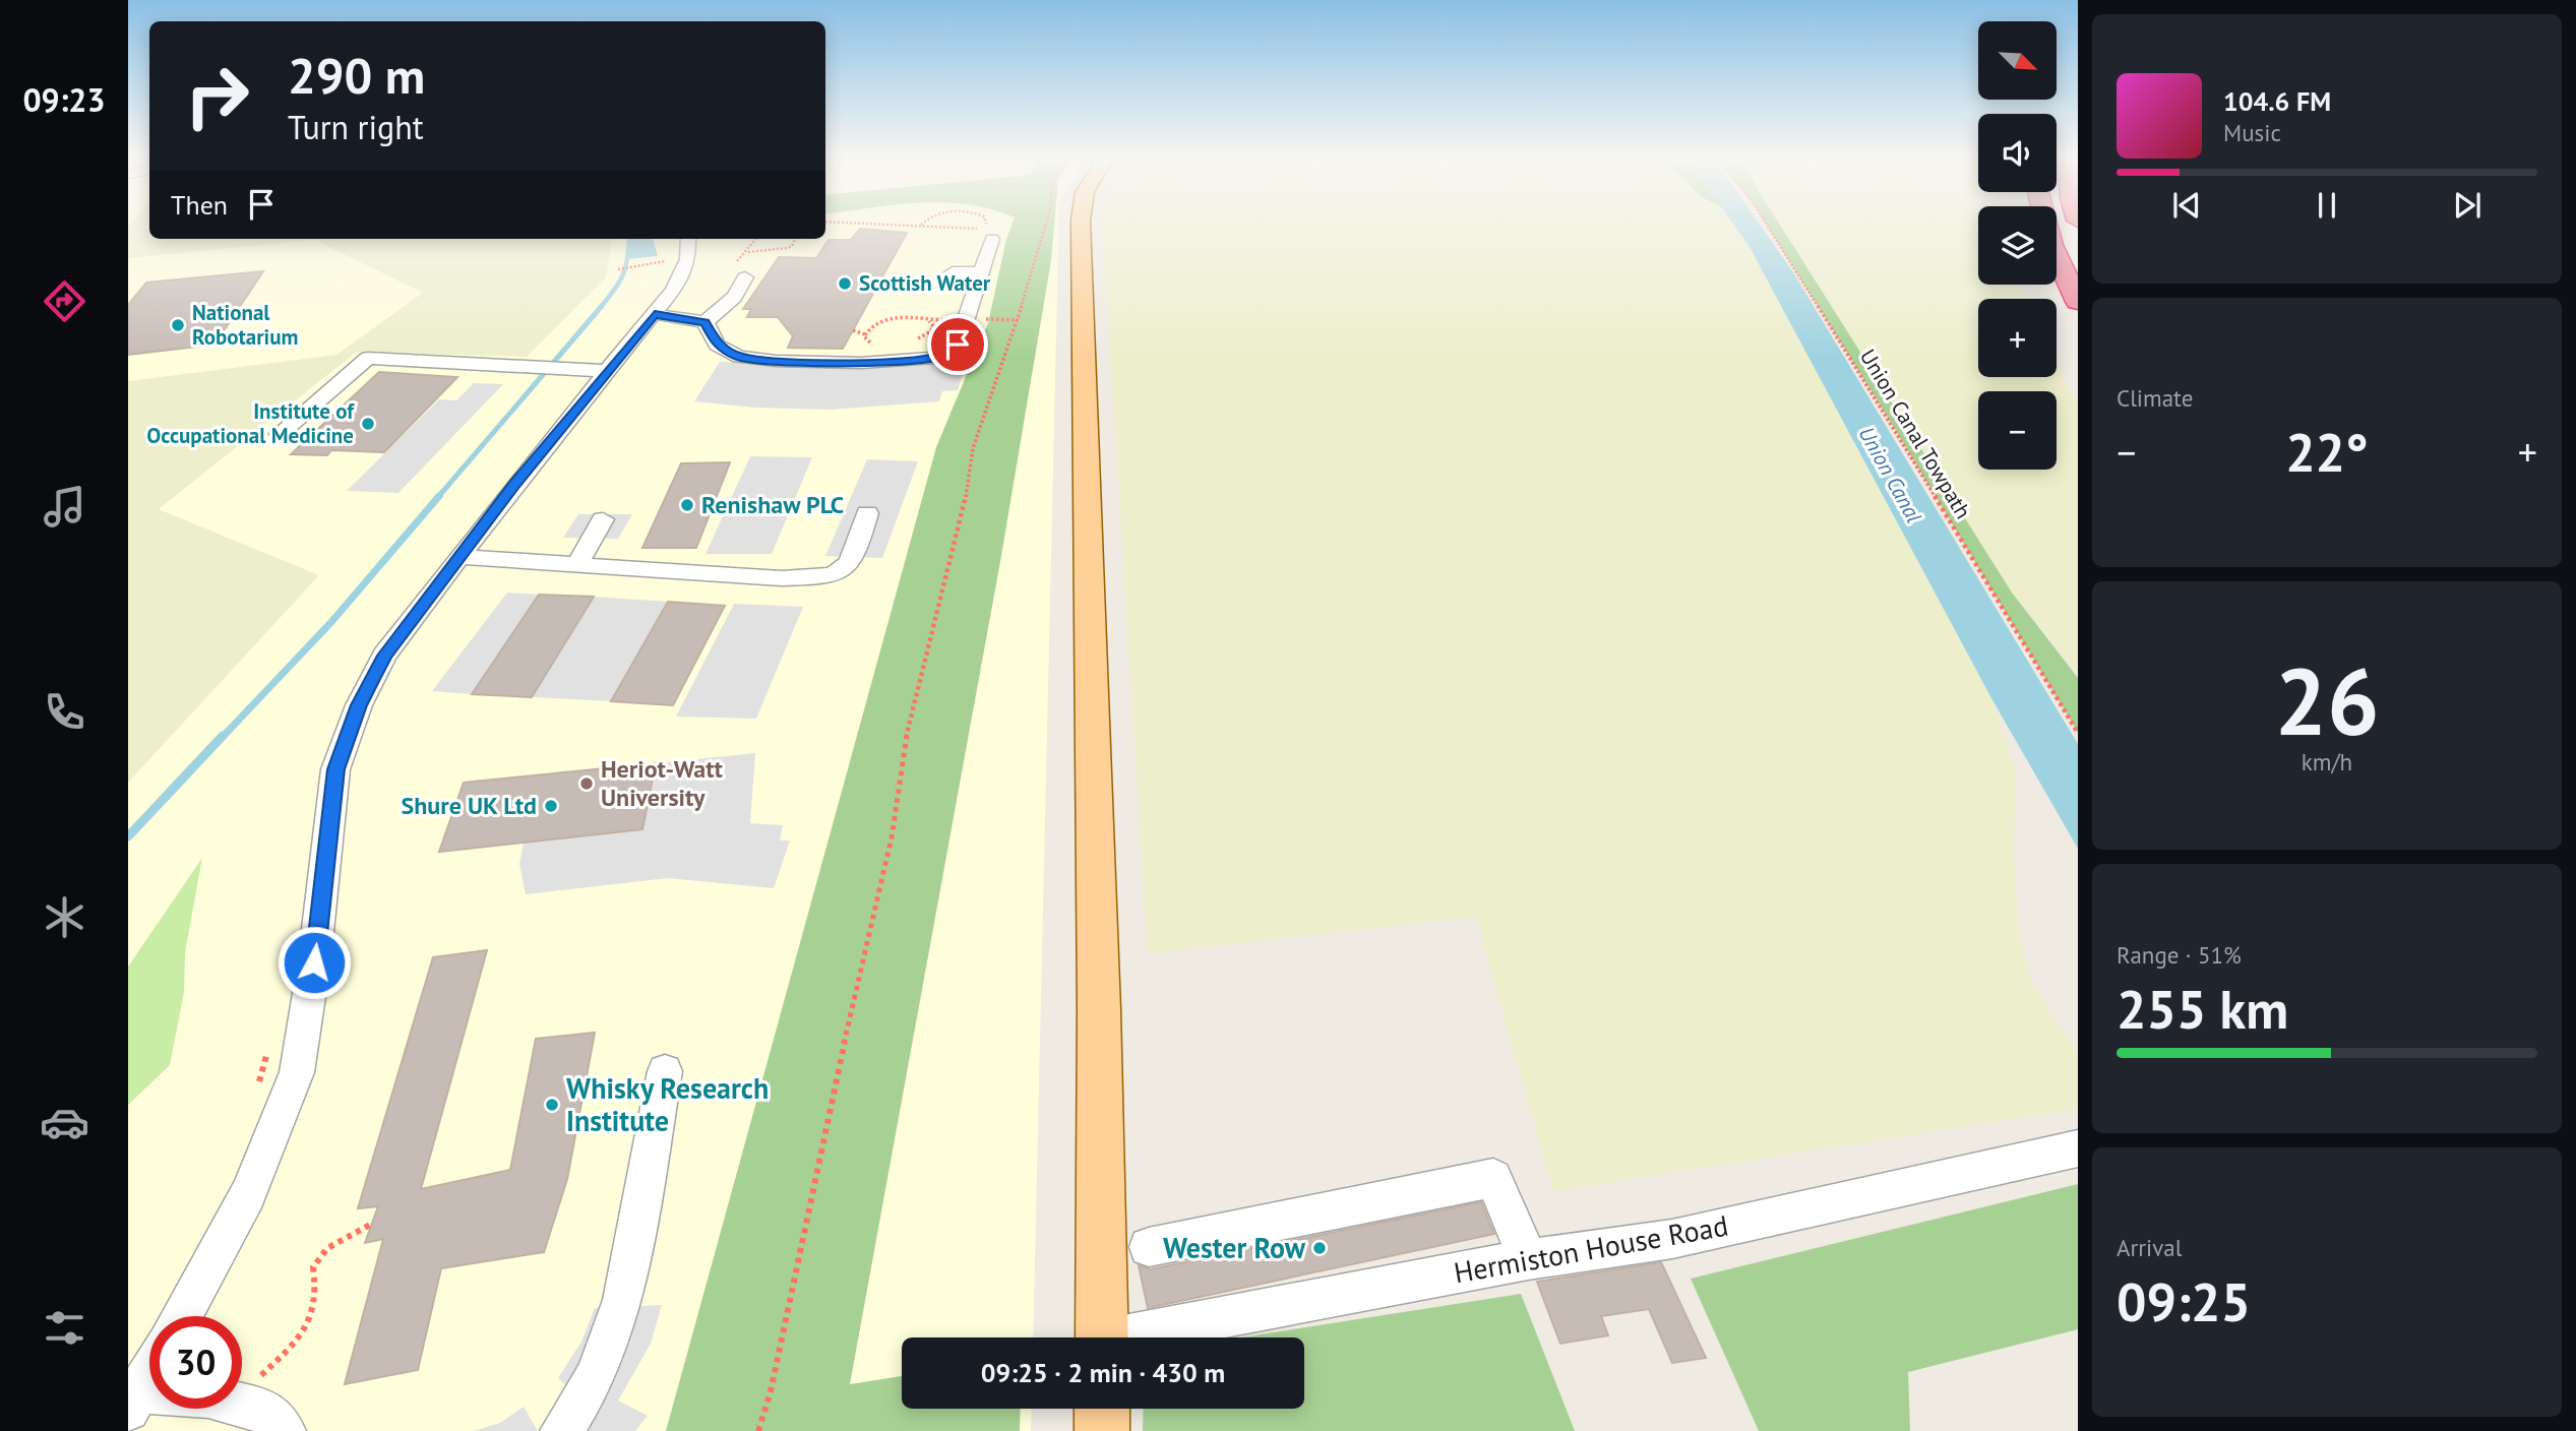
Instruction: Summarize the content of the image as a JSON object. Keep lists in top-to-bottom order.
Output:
{
  "streets": {
    "street": ["Hermiston House Road"],
    "path": ["Union Canal Towpath"]
  },
  "water": ["Union Canal"],
  "places": [
    "Scottish Water",
    "National Robotarium",
    "Institute of Occupational Medicine",
    "Renishaw PLC",
    "Heriot-Watt University",
    "Shure UK Ltd",
    "Whisky Research Institute",
    "Wester Row"
  ],
  "north": "bottom right",
  "page": {
    "tabs": "09:23",
    "map_buttons": ["+", "−"],
    "turn": ["290 m", "Turn right"],
    "song": ["104.6 FM", "Music"],
    "then": "Then",
    "tile": [
      "Climate",
      ["26", "km/h"],
      ["Range · 51%", "255 km"],
      ["Arrival", "09:25"]
    ],
    "heat": ["−", "22°", "+"],
    "limit": "30",
    "trip": "09:25 · 2 min · 430 m"
  }
}
